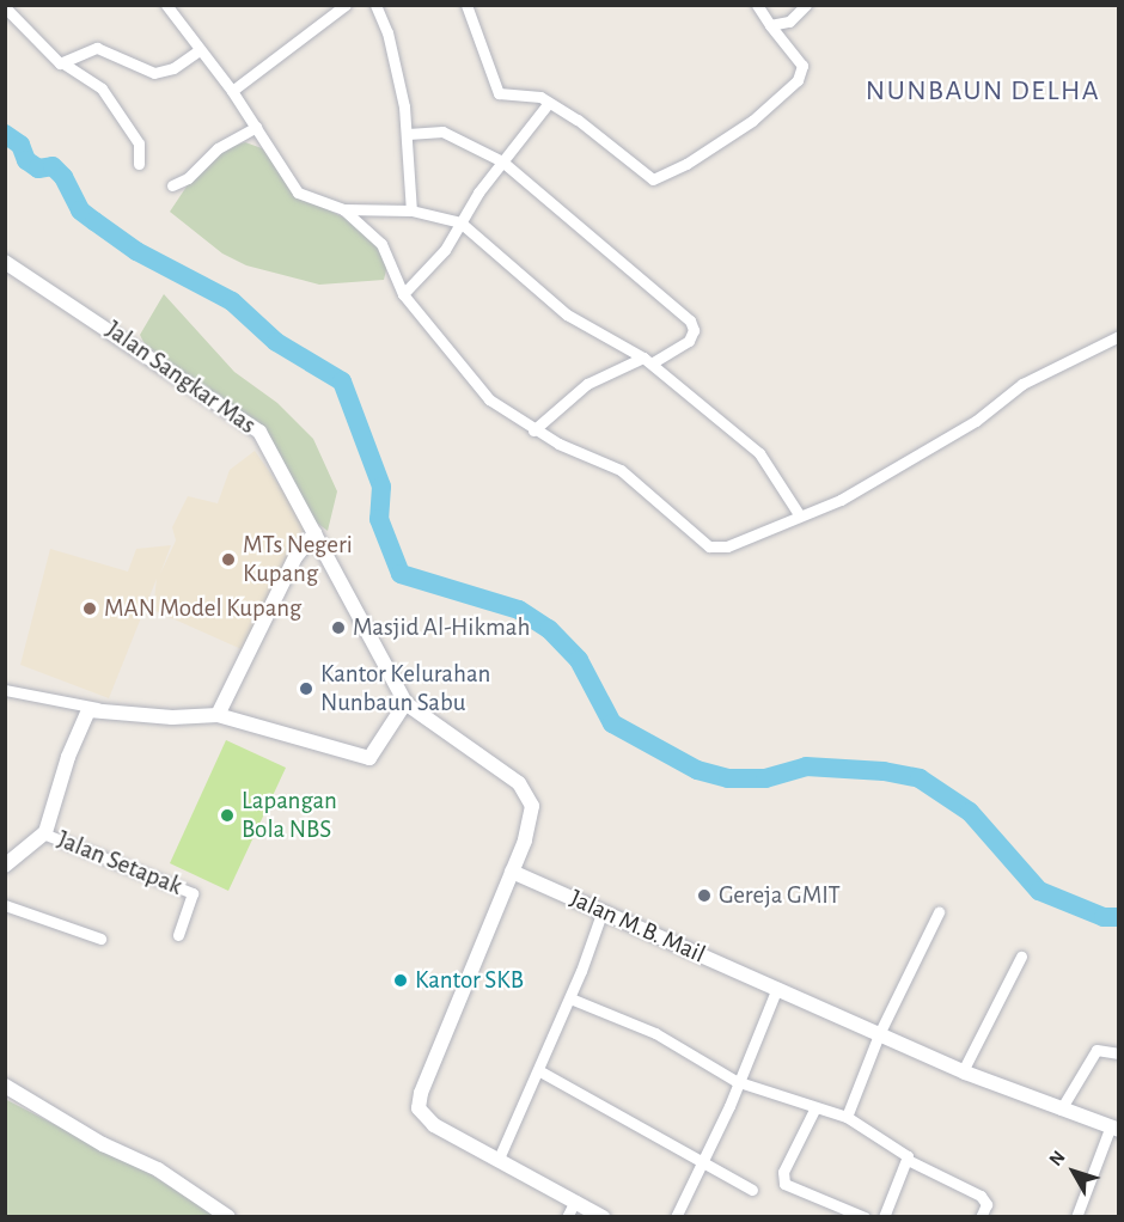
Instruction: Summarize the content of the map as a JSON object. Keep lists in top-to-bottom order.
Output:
{
  "streets": {
    "street": ["Jalan Sangkar Mas", "Jalan Setapak", "Jalan M.B. Mail"]
  },
  "districts": ["NUNBAUN DELHA"],
  "places": [
    "MTs Negeri Kupang",
    "MAN Model Kupang",
    "Masjid Al-Hikmah",
    "Kantor Kelurahan Nunbaun Sabu",
    "Lapangan Bola NBS",
    "Gereja GMIT",
    "Kantor SKB"
  ],
  "north": "top left"
}
